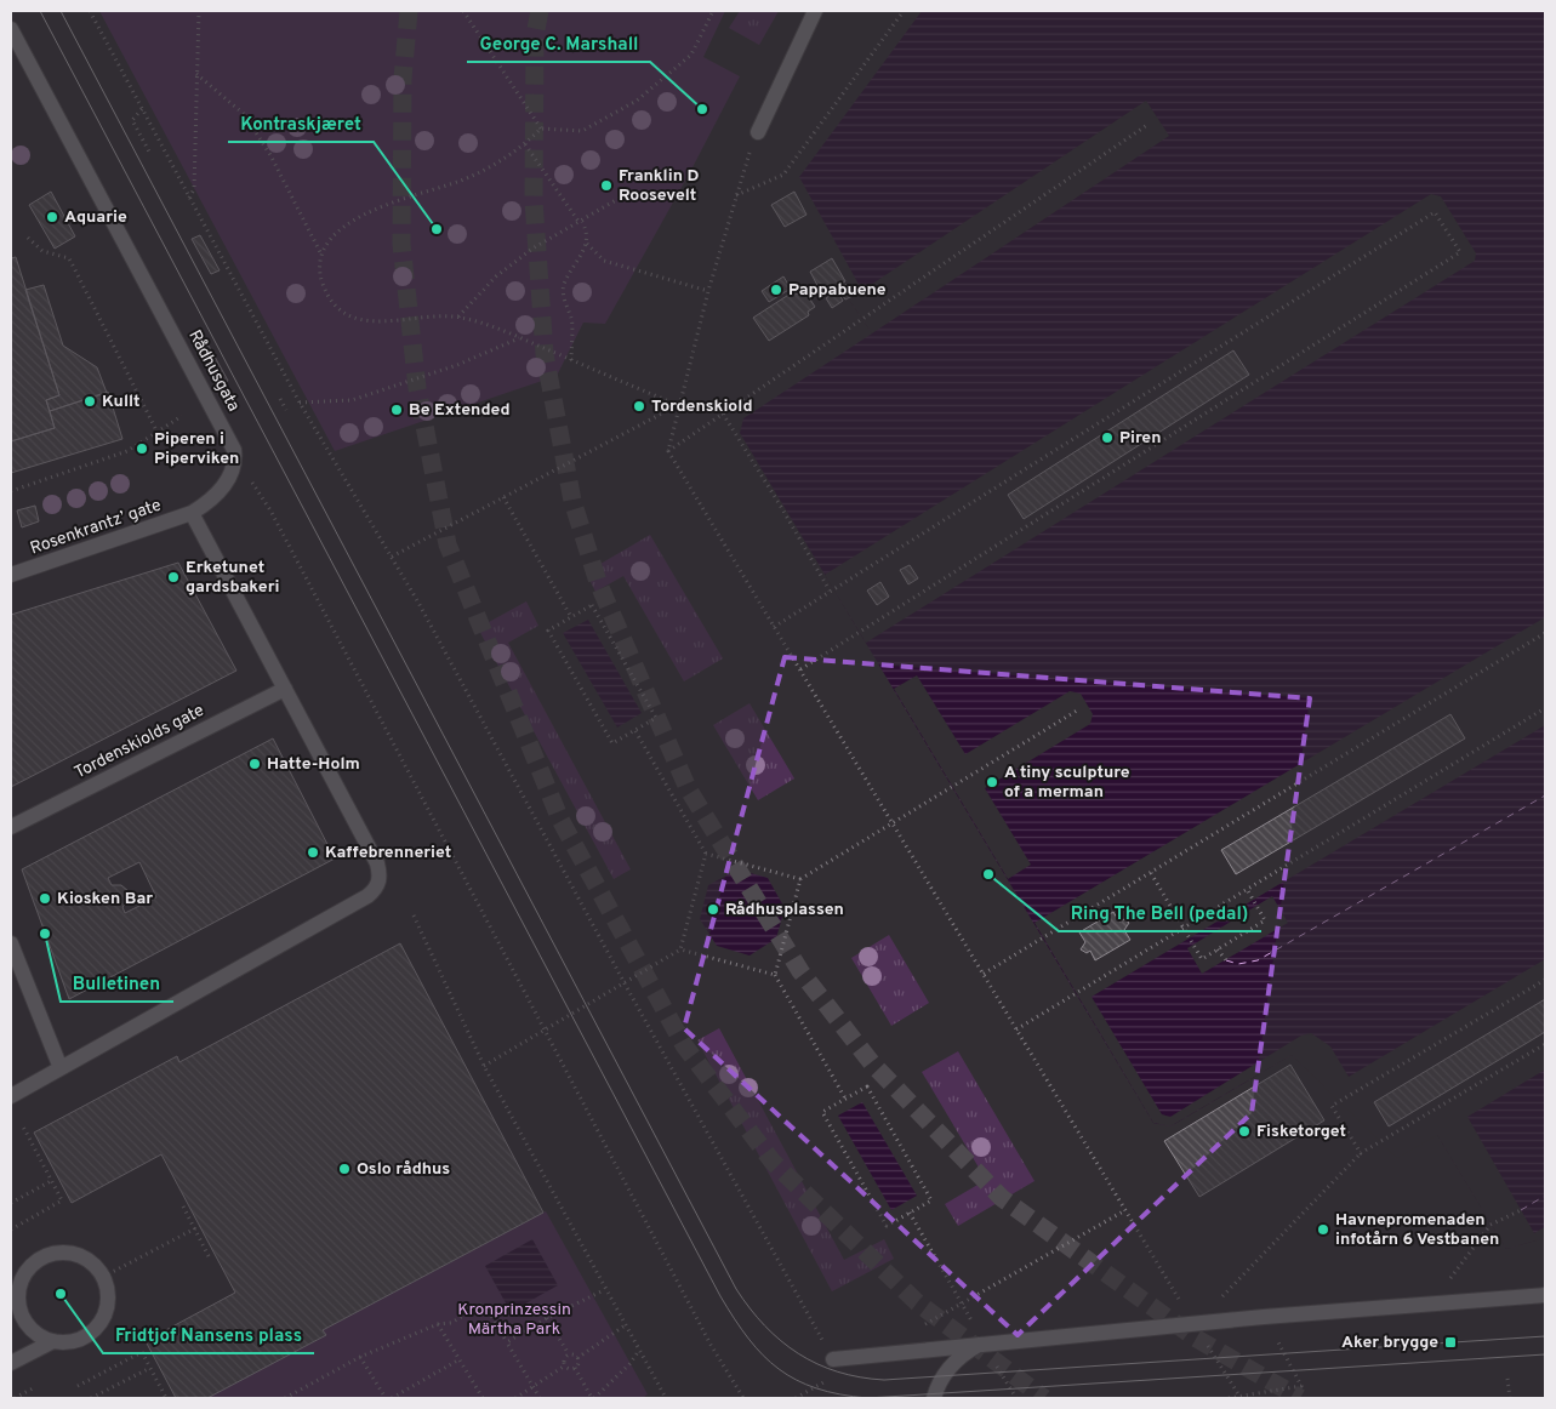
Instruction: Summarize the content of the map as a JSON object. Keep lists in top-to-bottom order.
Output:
{
  "streets": {
    "street": ["Rådhusgata", "Rosenkrantz’ gate", "Tordenskiolds gate"]
  },
  "crossings": [
    ["Rådhusgata", "Rosenkrantz’ gate"]
  ],
  "parks": ["Kronprinzessin Märtha Park"],
  "places": {
    "other": [
      "George C. Marshall",
      "Franklin D Roosevelt",
      "Aquarie",
      "Kontraskjæret",
      "Pappabuene",
      "Kullt",
      "Tordenskiold",
      "Be Extended",
      "Piren",
      "Piperen i Piperviken",
      "Erketunet gardsbakeri",
      "Hatte-Holm",
      "A tiny sculpture of a merman",
      "Kaffebrenneriet",
      "Ring The Bell (pedal)",
      "Kiosken Bar",
      "Rådhusplassen",
      "Bulletinen",
      "Fisketorget",
      "Oslo rådhus",
      "Havnepromenaden infotårn 6 Vestbanen",
      "Fridtjof Nansens plass"
    ],
    "transit": ["Aker brygge"]
  }
}
